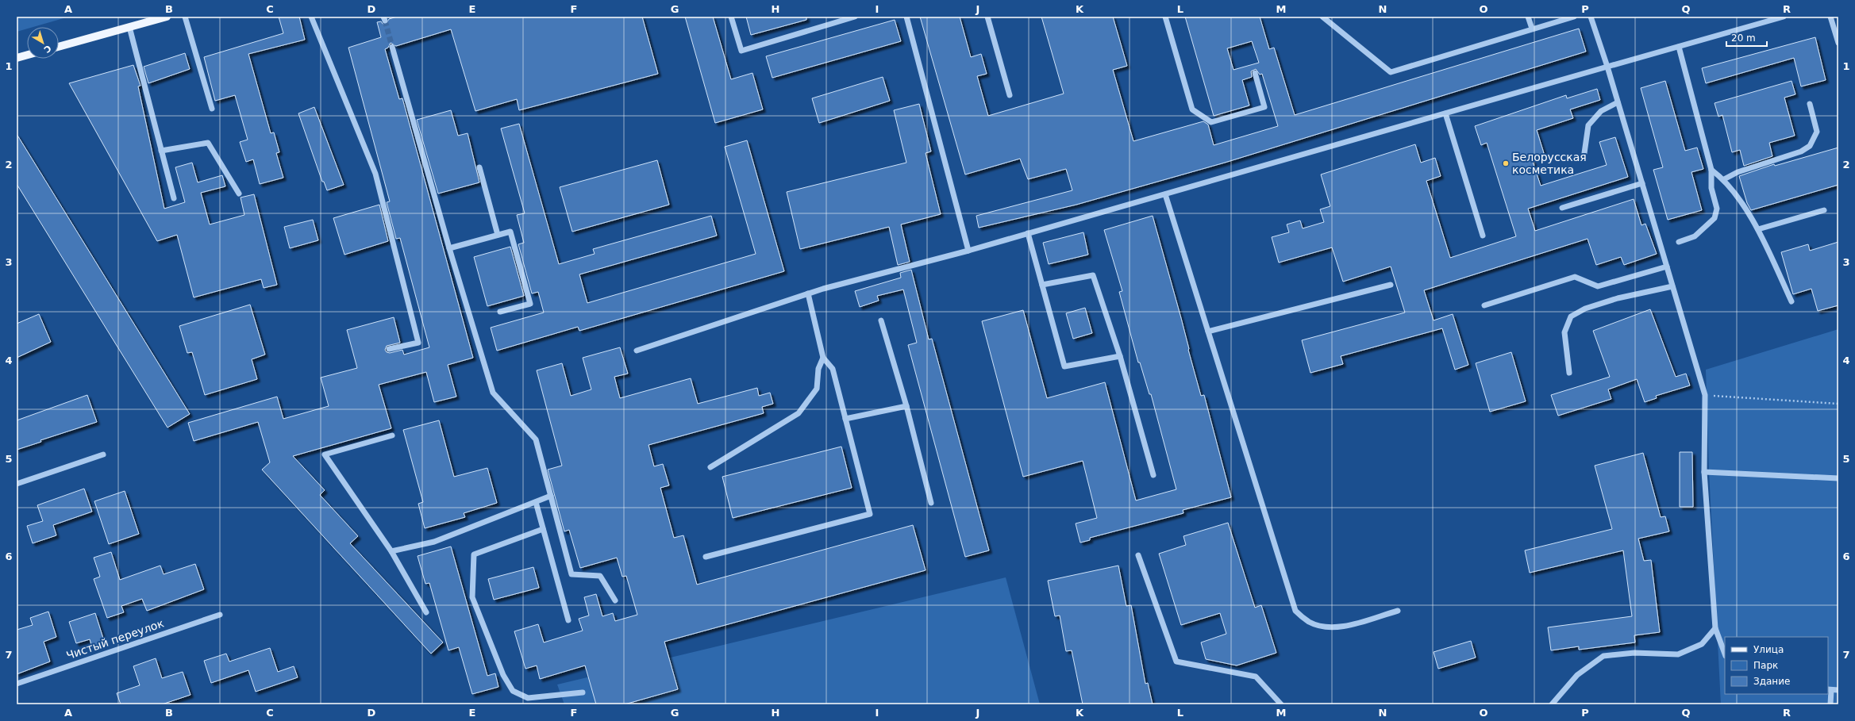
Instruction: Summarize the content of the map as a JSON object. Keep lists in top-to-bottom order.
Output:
{
  "streets": {
    "street": ["Чистый переулок"]
  },
  "places": ["Белорусская косметика"],
  "legend": ["Улица", "Парк", "Здание"],
  "scale_bar": "20 m",
  "north": "bottom right",
  "grid": {
    "columns": [
      "A",
      "B",
      "C",
      "D",
      "E",
      "F",
      "G",
      "H",
      "I",
      "J",
      "K",
      "L",
      "M",
      "N",
      "O",
      "P",
      "Q",
      "R"
    ],
    "rows": [
      "1",
      "2",
      "3",
      "4",
      "5",
      "6",
      "7"
    ]
  }
}
